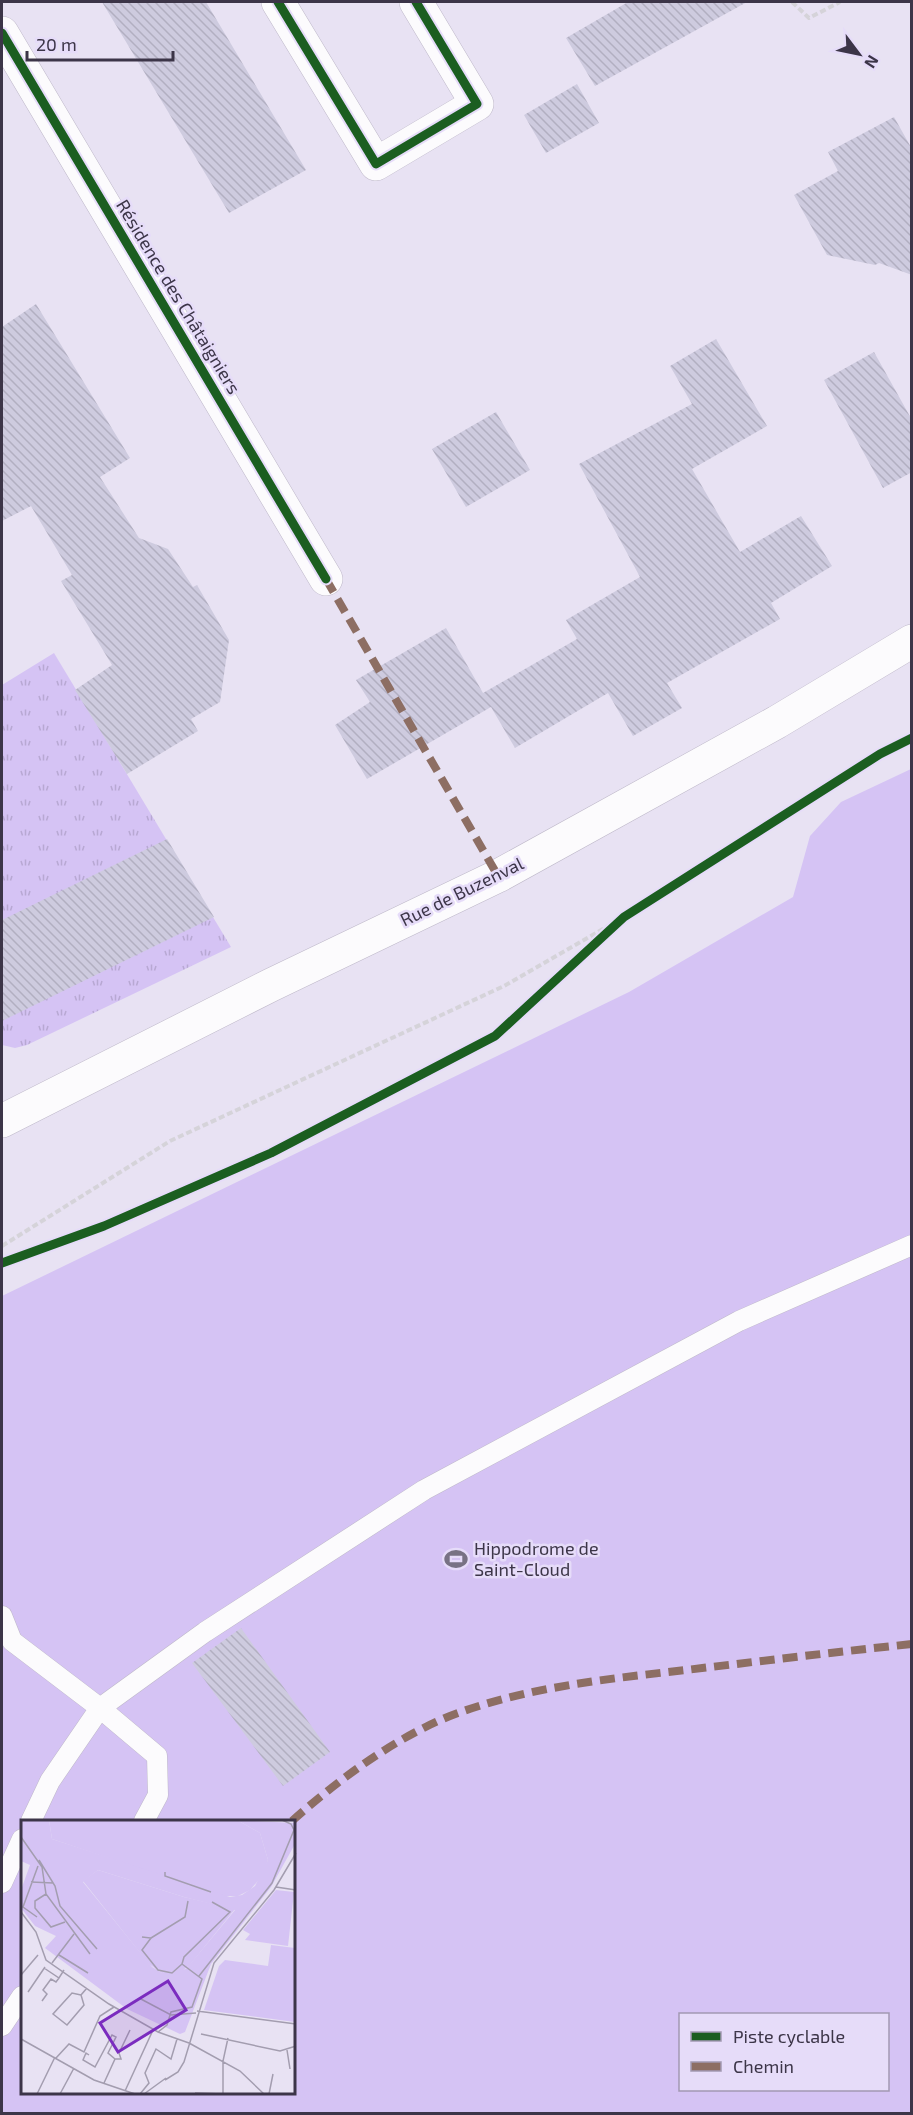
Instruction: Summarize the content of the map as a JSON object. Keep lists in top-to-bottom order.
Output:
{
  "streets": {
    "street": ["Résidence des Châtaigniers", "Rue de Buzenval"]
  },
  "places": {
    "sports": ["Hippodrome de Saint-Cloud"]
  },
  "legend": ["Piste cyclable", "Chemin"],
  "scale_bar": "20 m",
  "north": "bottom right"
}
